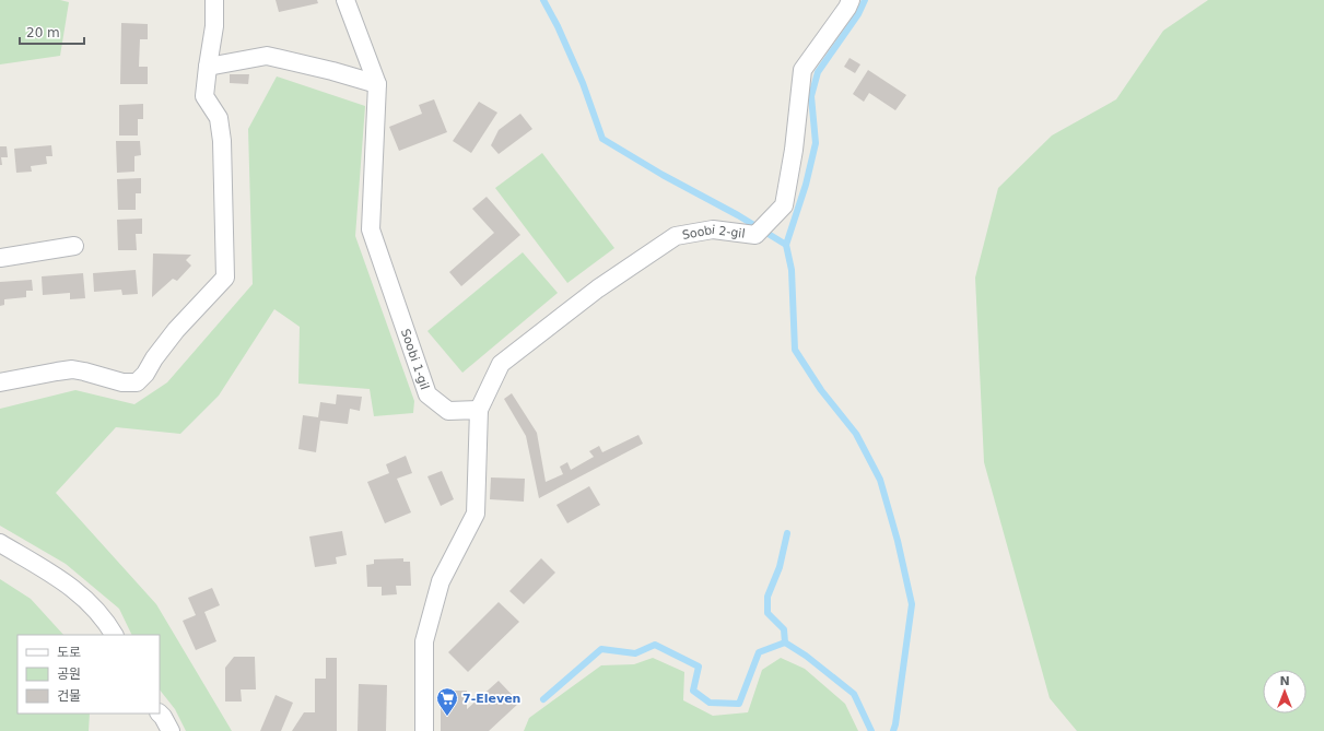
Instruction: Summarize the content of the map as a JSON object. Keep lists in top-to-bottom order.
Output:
{
  "streets": {
    "street": ["Soobi 2-gil", "Soobi 1-gil"]
  },
  "crossings": [
    ["Soobi 2-gil", "Soobi 1-gil"]
  ],
  "places": {
    "supermarket": ["7-Eleven"]
  },
  "legend": ["도로", "공원", "건물"],
  "scale_bar": "20 m",
  "north": "top"
}
